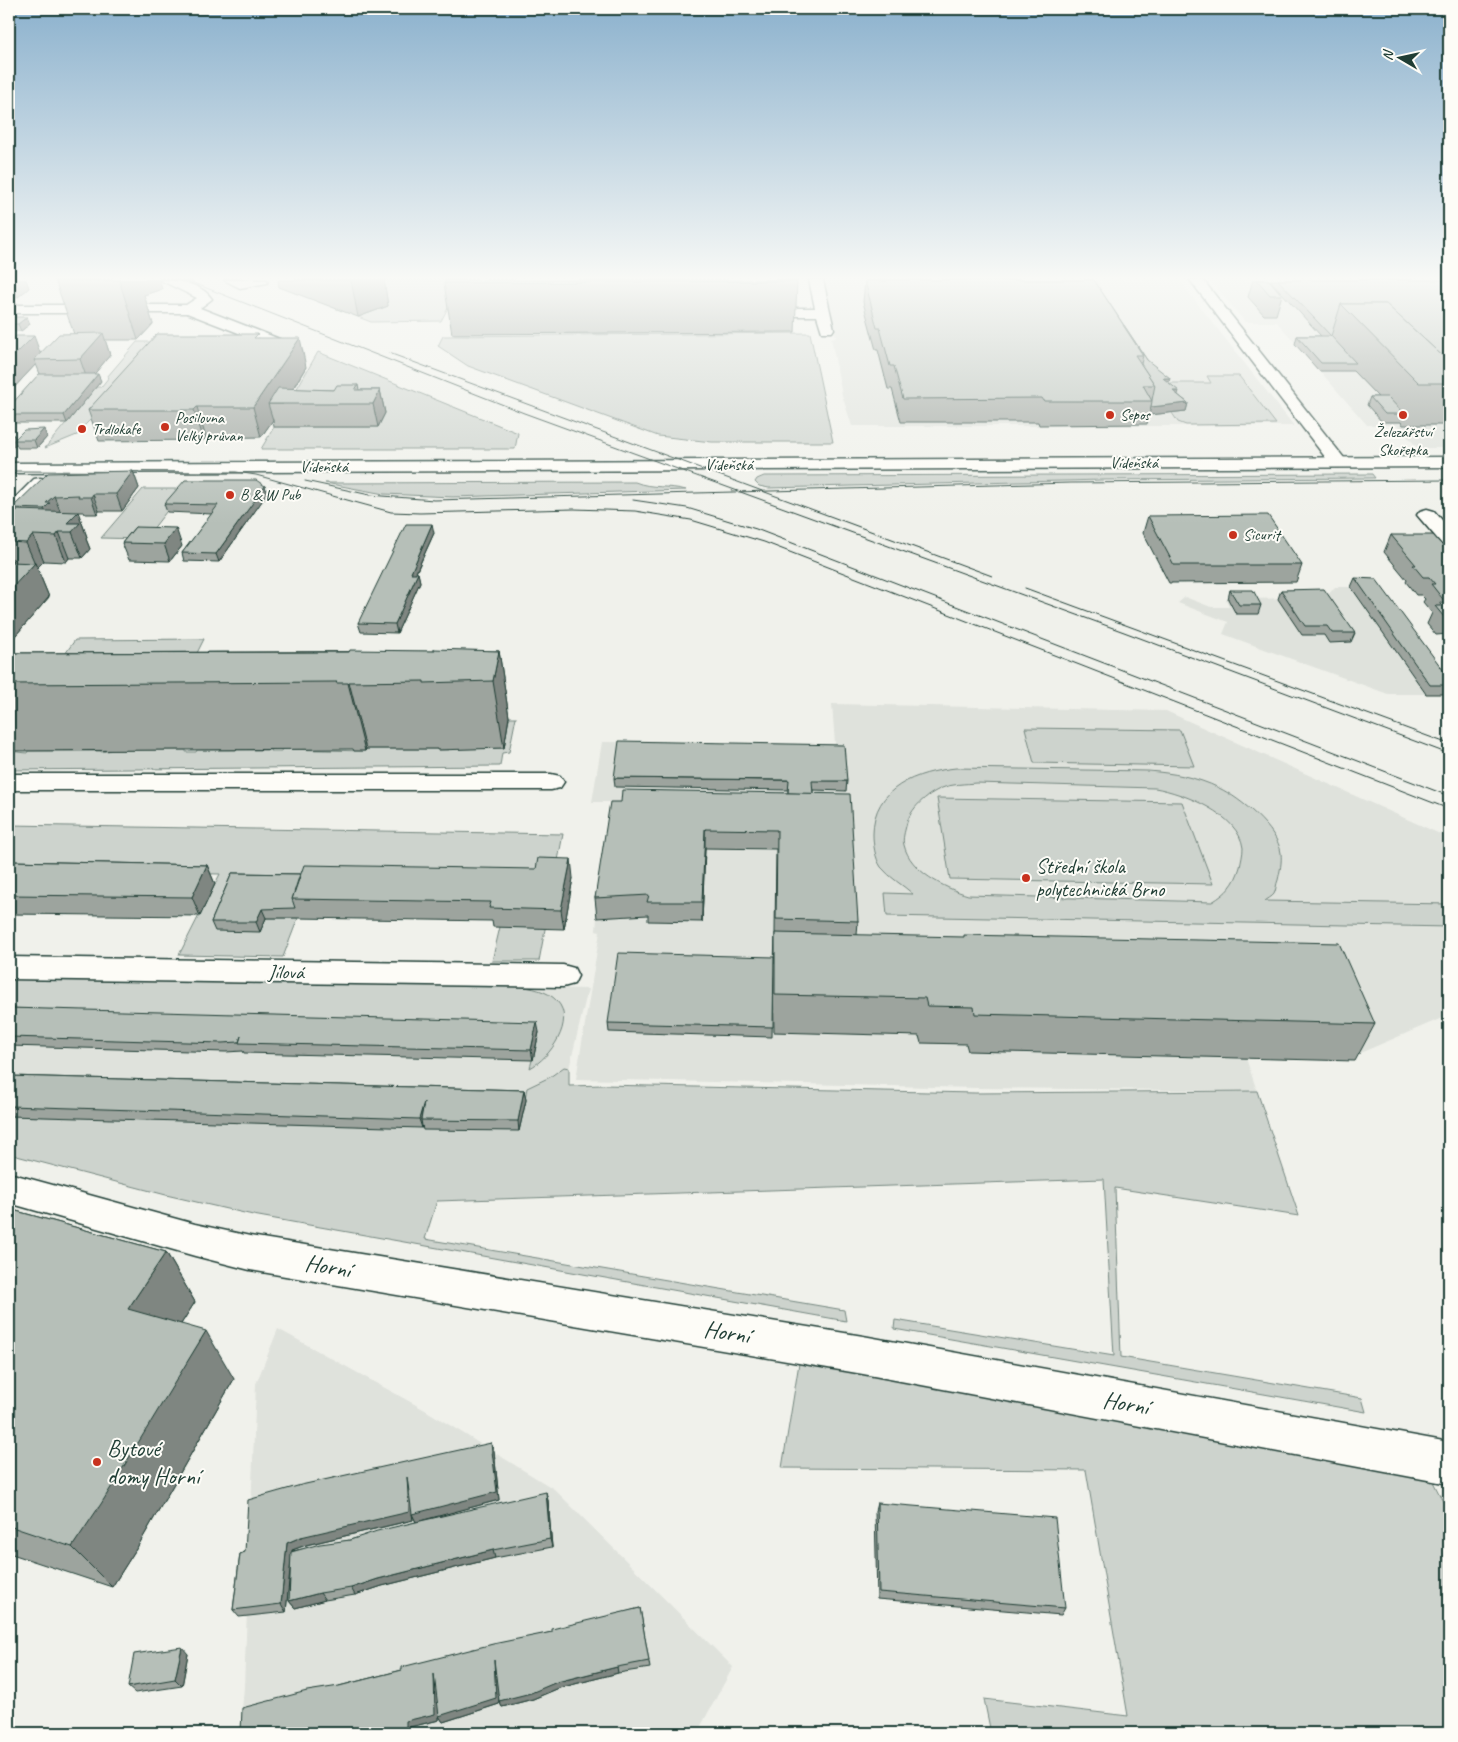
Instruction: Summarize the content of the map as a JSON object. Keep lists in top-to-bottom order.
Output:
{
  "streets": {
    "street": ["Vídeňská", "Jílová", "Horní"]
  },
  "places": [
    "Sepos",
    "Železářství Skořepka",
    "Posilovna Velký průvan",
    "Trdlokafe",
    "B & W Pub",
    "Sicurit",
    "Střední škola polytechnická Brno",
    "Bytové domy Horní"
  ],
  "north": "left"
}
